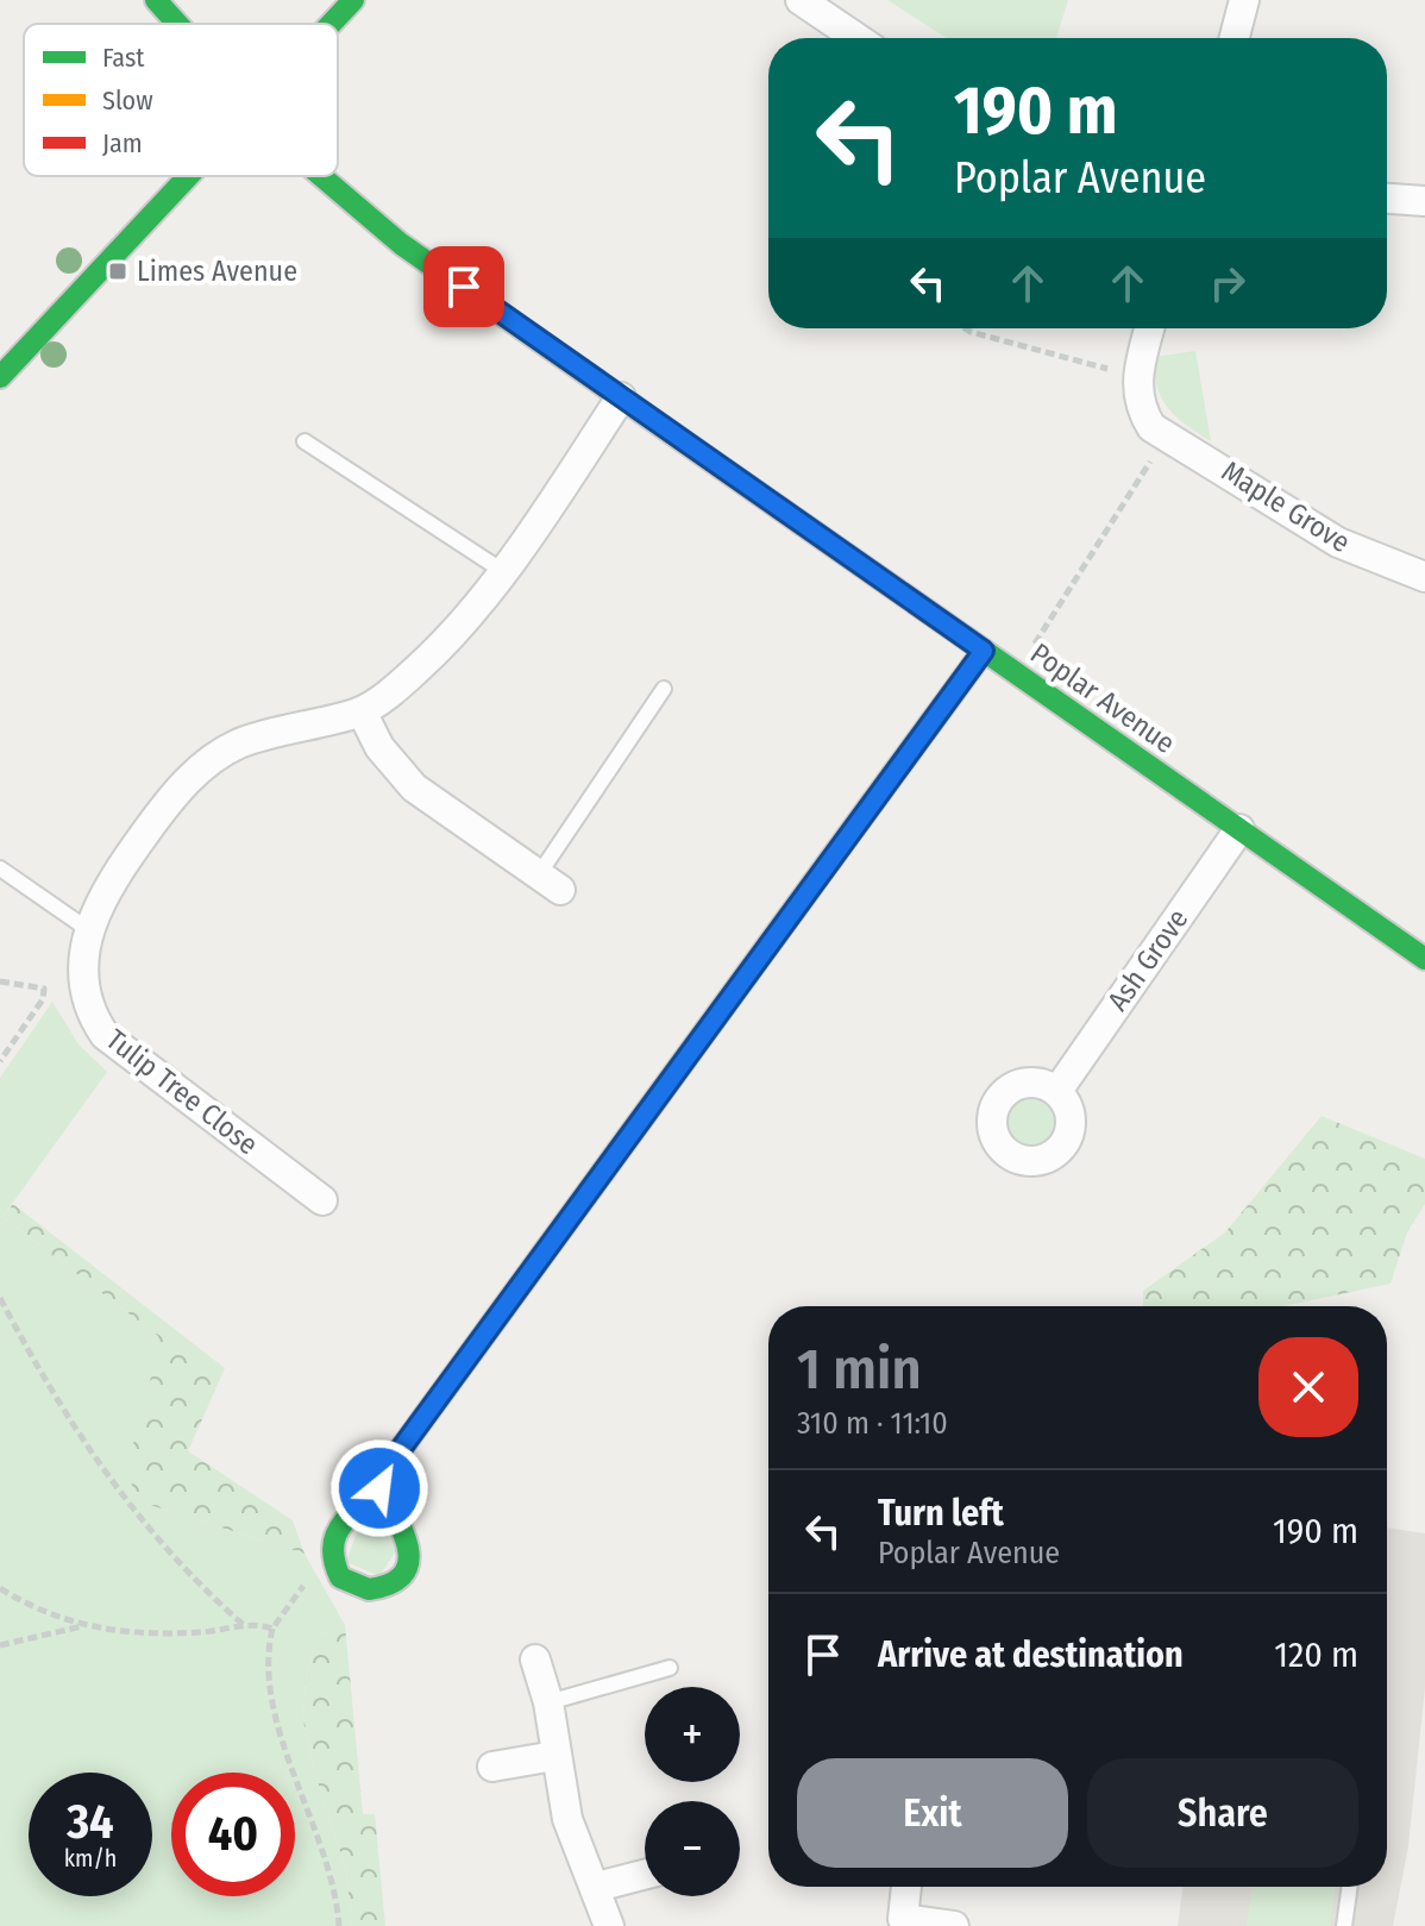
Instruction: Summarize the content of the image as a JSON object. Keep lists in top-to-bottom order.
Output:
{
  "streets": {
    "street": [
      "Maple Grove",
      "Poplar Avenue",
      "Ash Grove",
      "Tulip Tree Close"
    ]
  },
  "crossings": [
    ["Poplar Avenue", "Ash Grove"],
    ["Poplar Avenue", "Tulip Tree Close"]
  ],
  "places": {
    "transit": ["Limes Avenue"]
  },
  "legend": ["Fast", "Slow", "Jam"],
  "page": {
    "turn": ["190 m", "Poplar Avenue"],
    "heading": ["1 min", "310 m · 11:10"],
    "list": [
      {
        "name": "Turn left",
        "note": "Poplar Avenue",
        "value": "190 m"
      },
      {
        "name": "Arrive at destination",
        "value": "120 m"
      }
    ],
    "map_buttons": ["+", "−"],
    "buttons": ["Exit", "Share"],
    "speed": "34 km/h",
    "limit": "40"
  }
}
